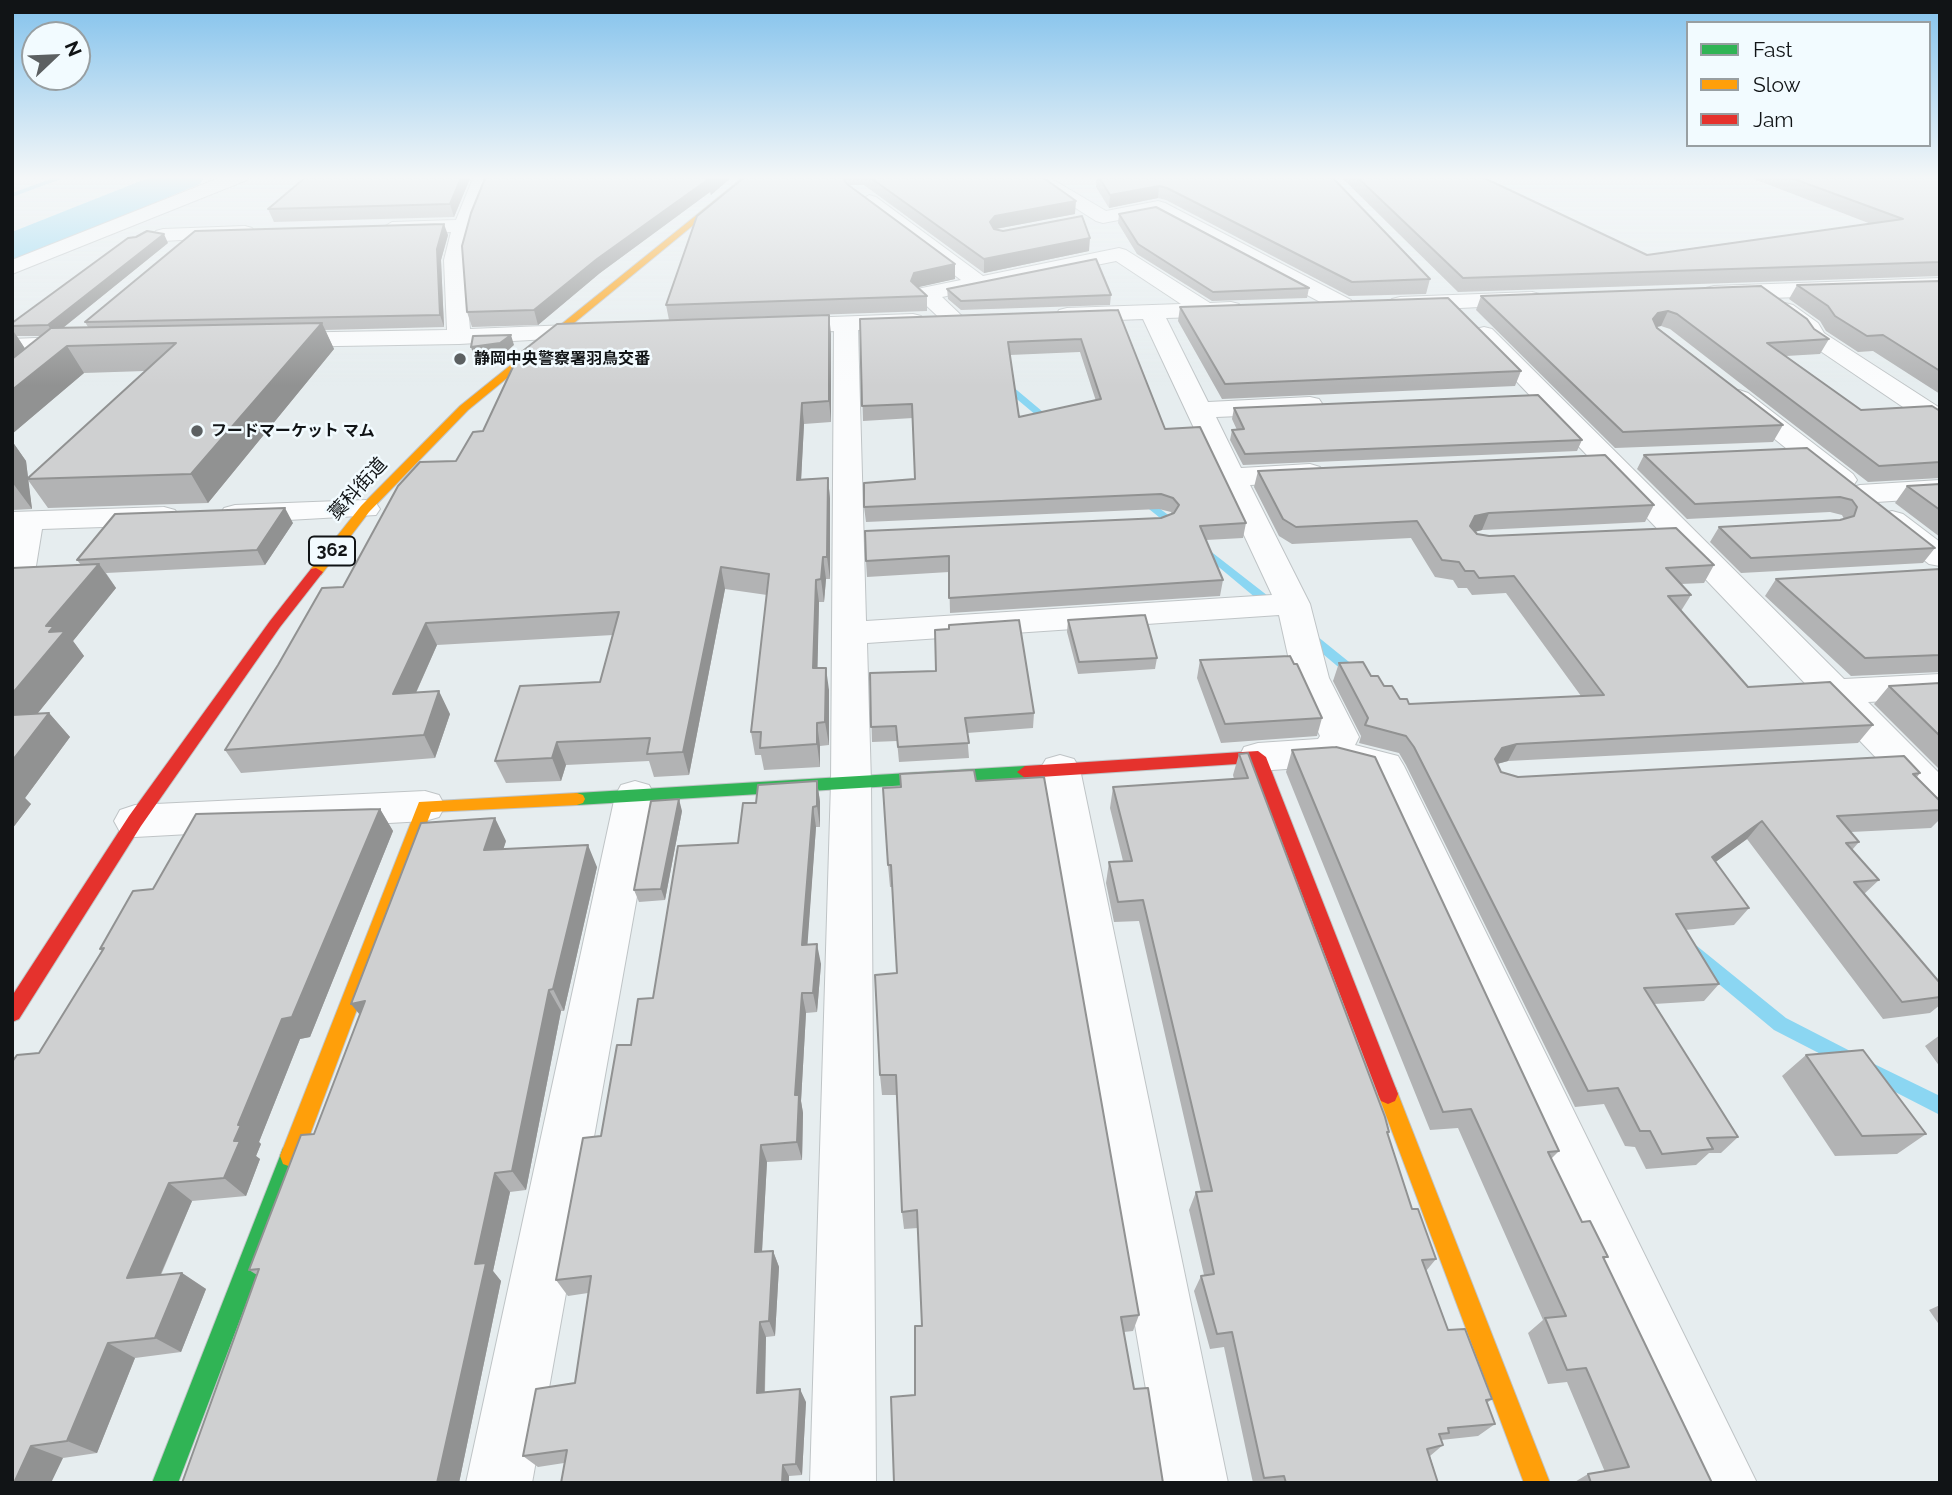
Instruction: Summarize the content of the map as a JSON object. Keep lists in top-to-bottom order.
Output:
{
  "streets": {
    "main road": ["藁科街道", "362"]
  },
  "places": ["静岡中央警察署羽鳥交番", "フードマーケット マム"],
  "legend": ["Fast", "Slow", "Jam"],
  "north": "top right"
}
